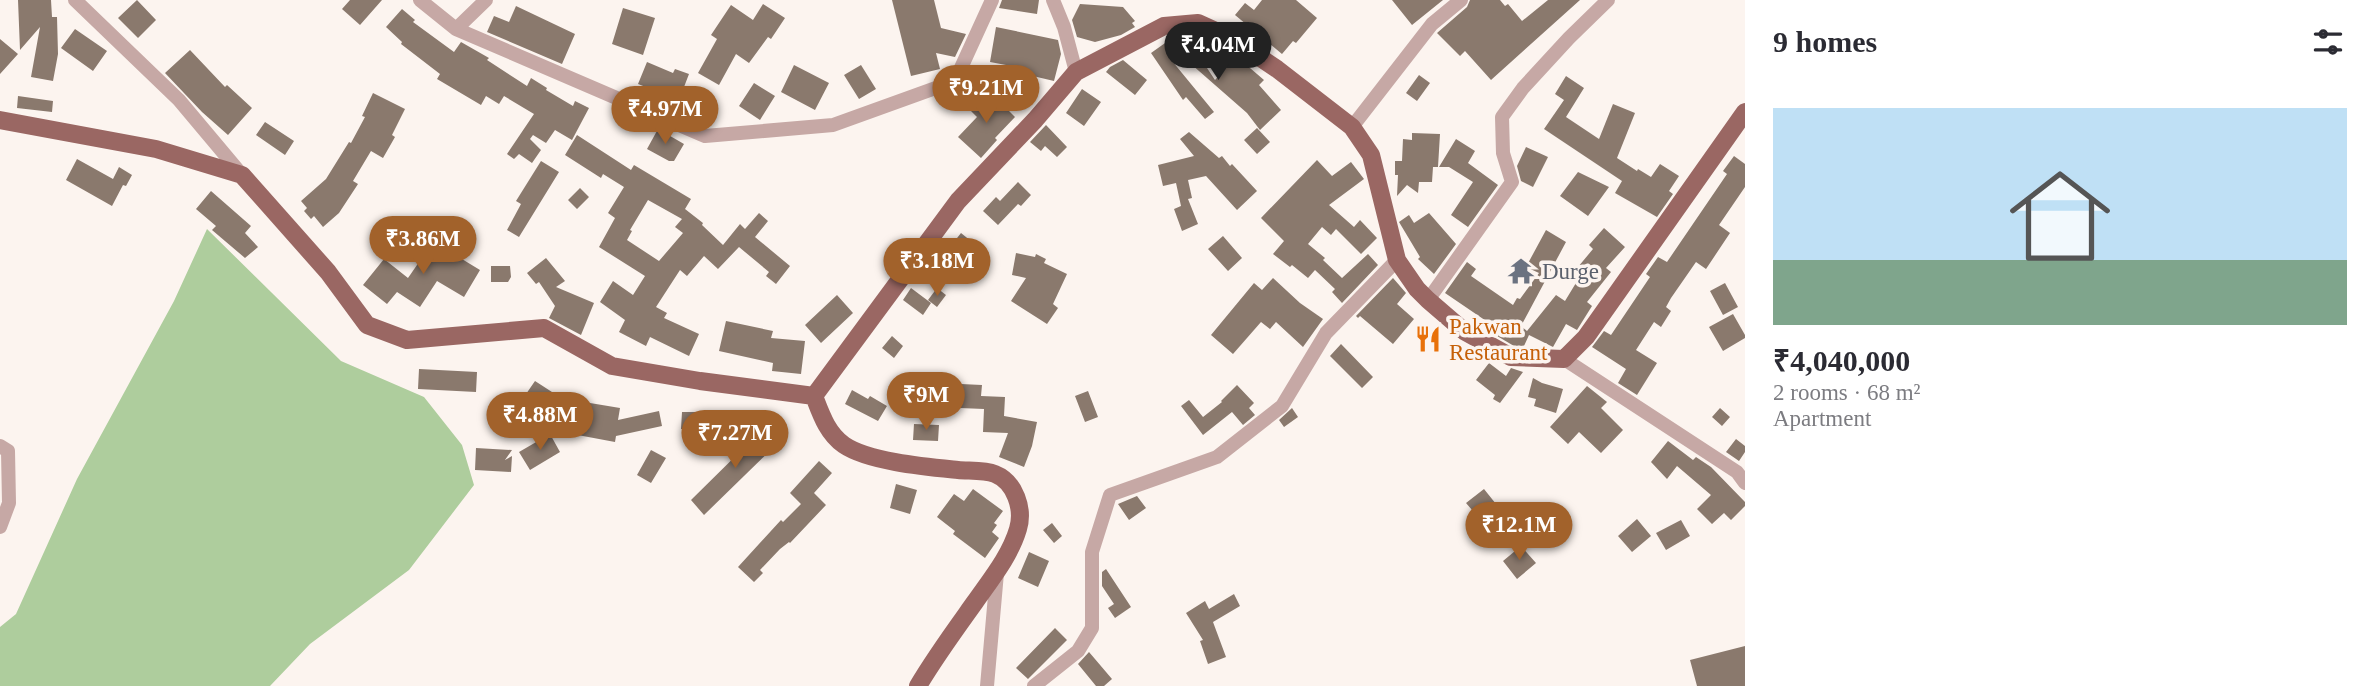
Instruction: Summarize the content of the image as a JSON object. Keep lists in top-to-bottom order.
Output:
{
  "places": {
    "temple": ["Durge"],
    "restaurant": ["Pakwan Restaurant"]
  },
  "page": {
    "heading": "9 homes",
    "price": [
      "₹4.04M",
      "₹9.21M",
      "₹4.97M",
      "₹3.86M",
      "₹3.18M",
      "₹9M",
      "₹4.88M",
      "₹7.27M",
      "₹12.1M"
    ],
    "list": [
      {
        "name": "₹4,040,000",
        "note": "2 rooms · 68 m² · Apartment"
      }
    ]
  }
}
